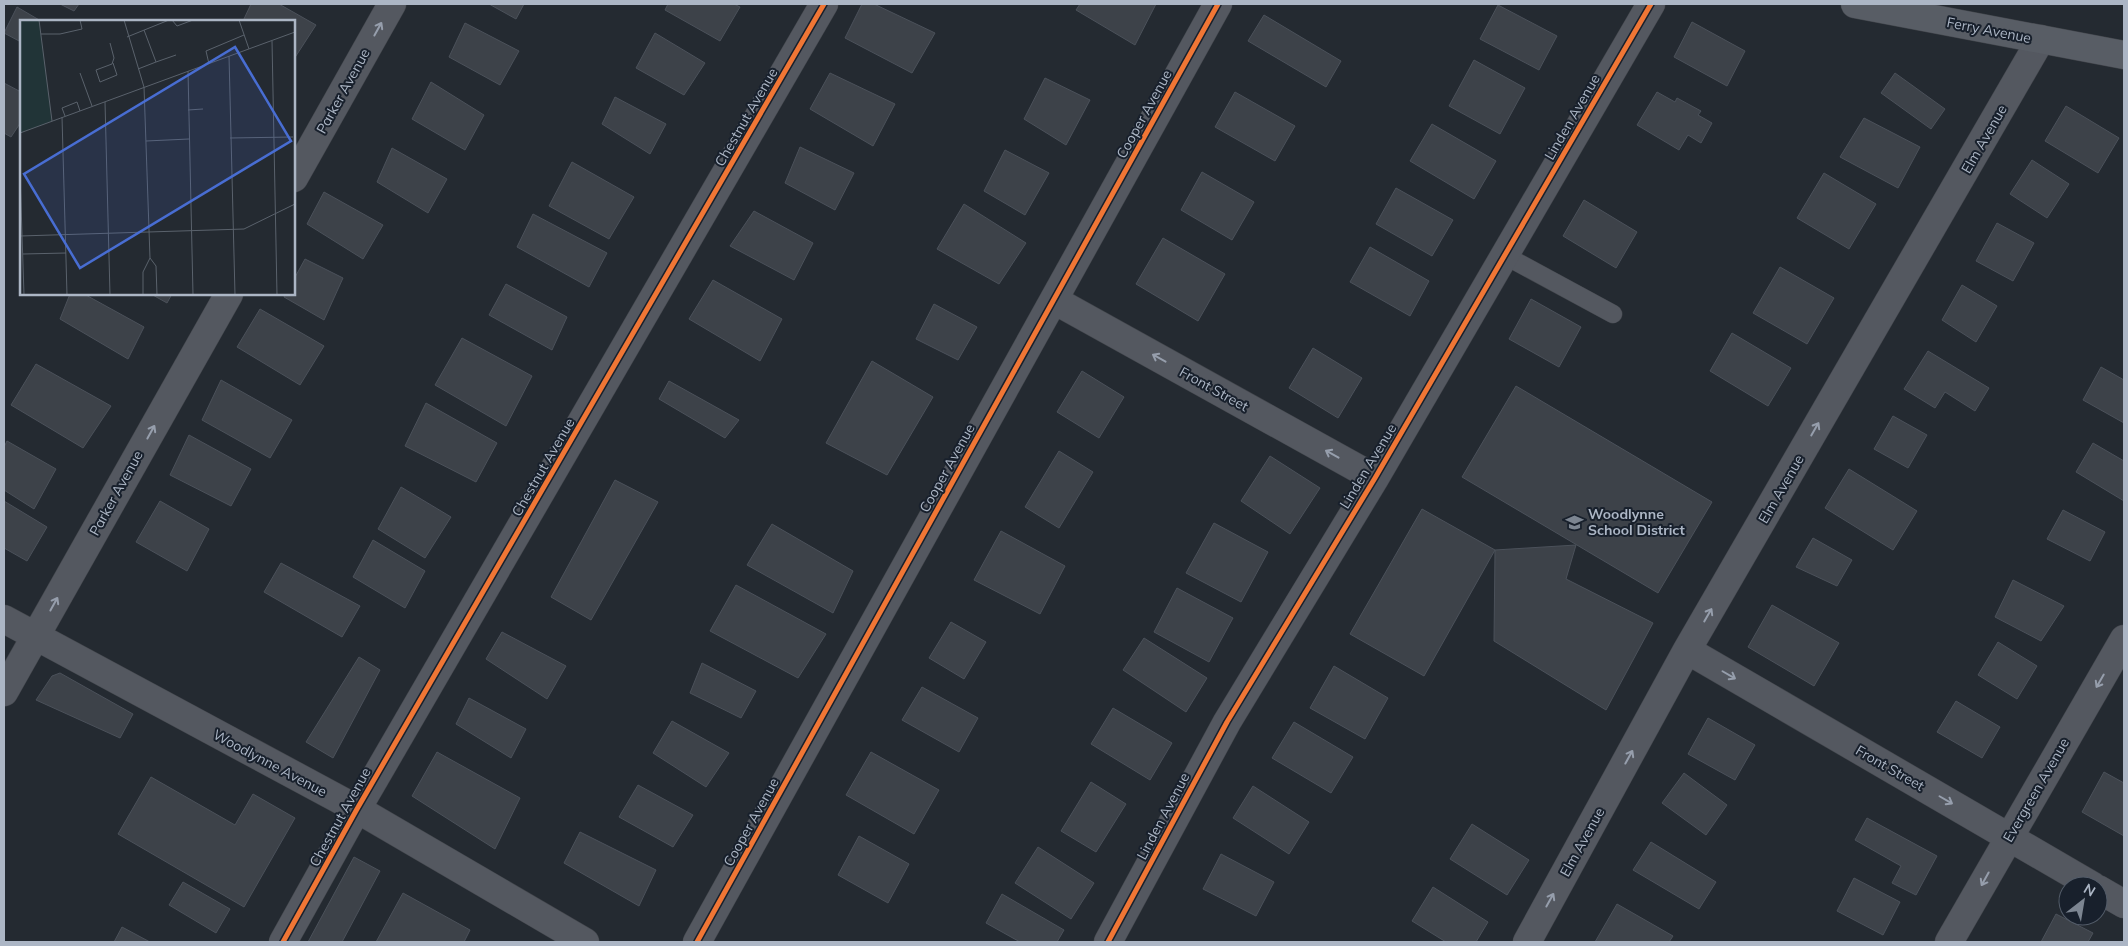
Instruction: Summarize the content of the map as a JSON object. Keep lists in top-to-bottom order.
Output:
{
  "streets": {
    "main road": ["Ferry Avenue"],
    "street": [
      "Parker Avenue",
      "Cooper Avenue",
      "Chestnut Avenue",
      "Linden Avenue",
      "Elm Avenue",
      "Front Street",
      "Woodlynne Avenue",
      "Evergreen Avenue"
    ]
  },
  "crossings": [
    ["Ferry Avenue", "Elm Avenue"],
    ["Parker Avenue", "Woodlynne Avenue"],
    ["Cooper Avenue", "Front Street"],
    ["Chestnut Avenue", "Woodlynne Avenue"],
    ["Linden Avenue", "Front Street"],
    ["Elm Avenue", "Front Street"],
    ["Front Street", "Evergreen Avenue"]
  ],
  "one_way": ["Parker Avenue", "Elm Avenue", "Evergreen Avenue"],
  "places": {
    "school or university": ["Woodlynne School District"]
  },
  "north": "top right"
}
